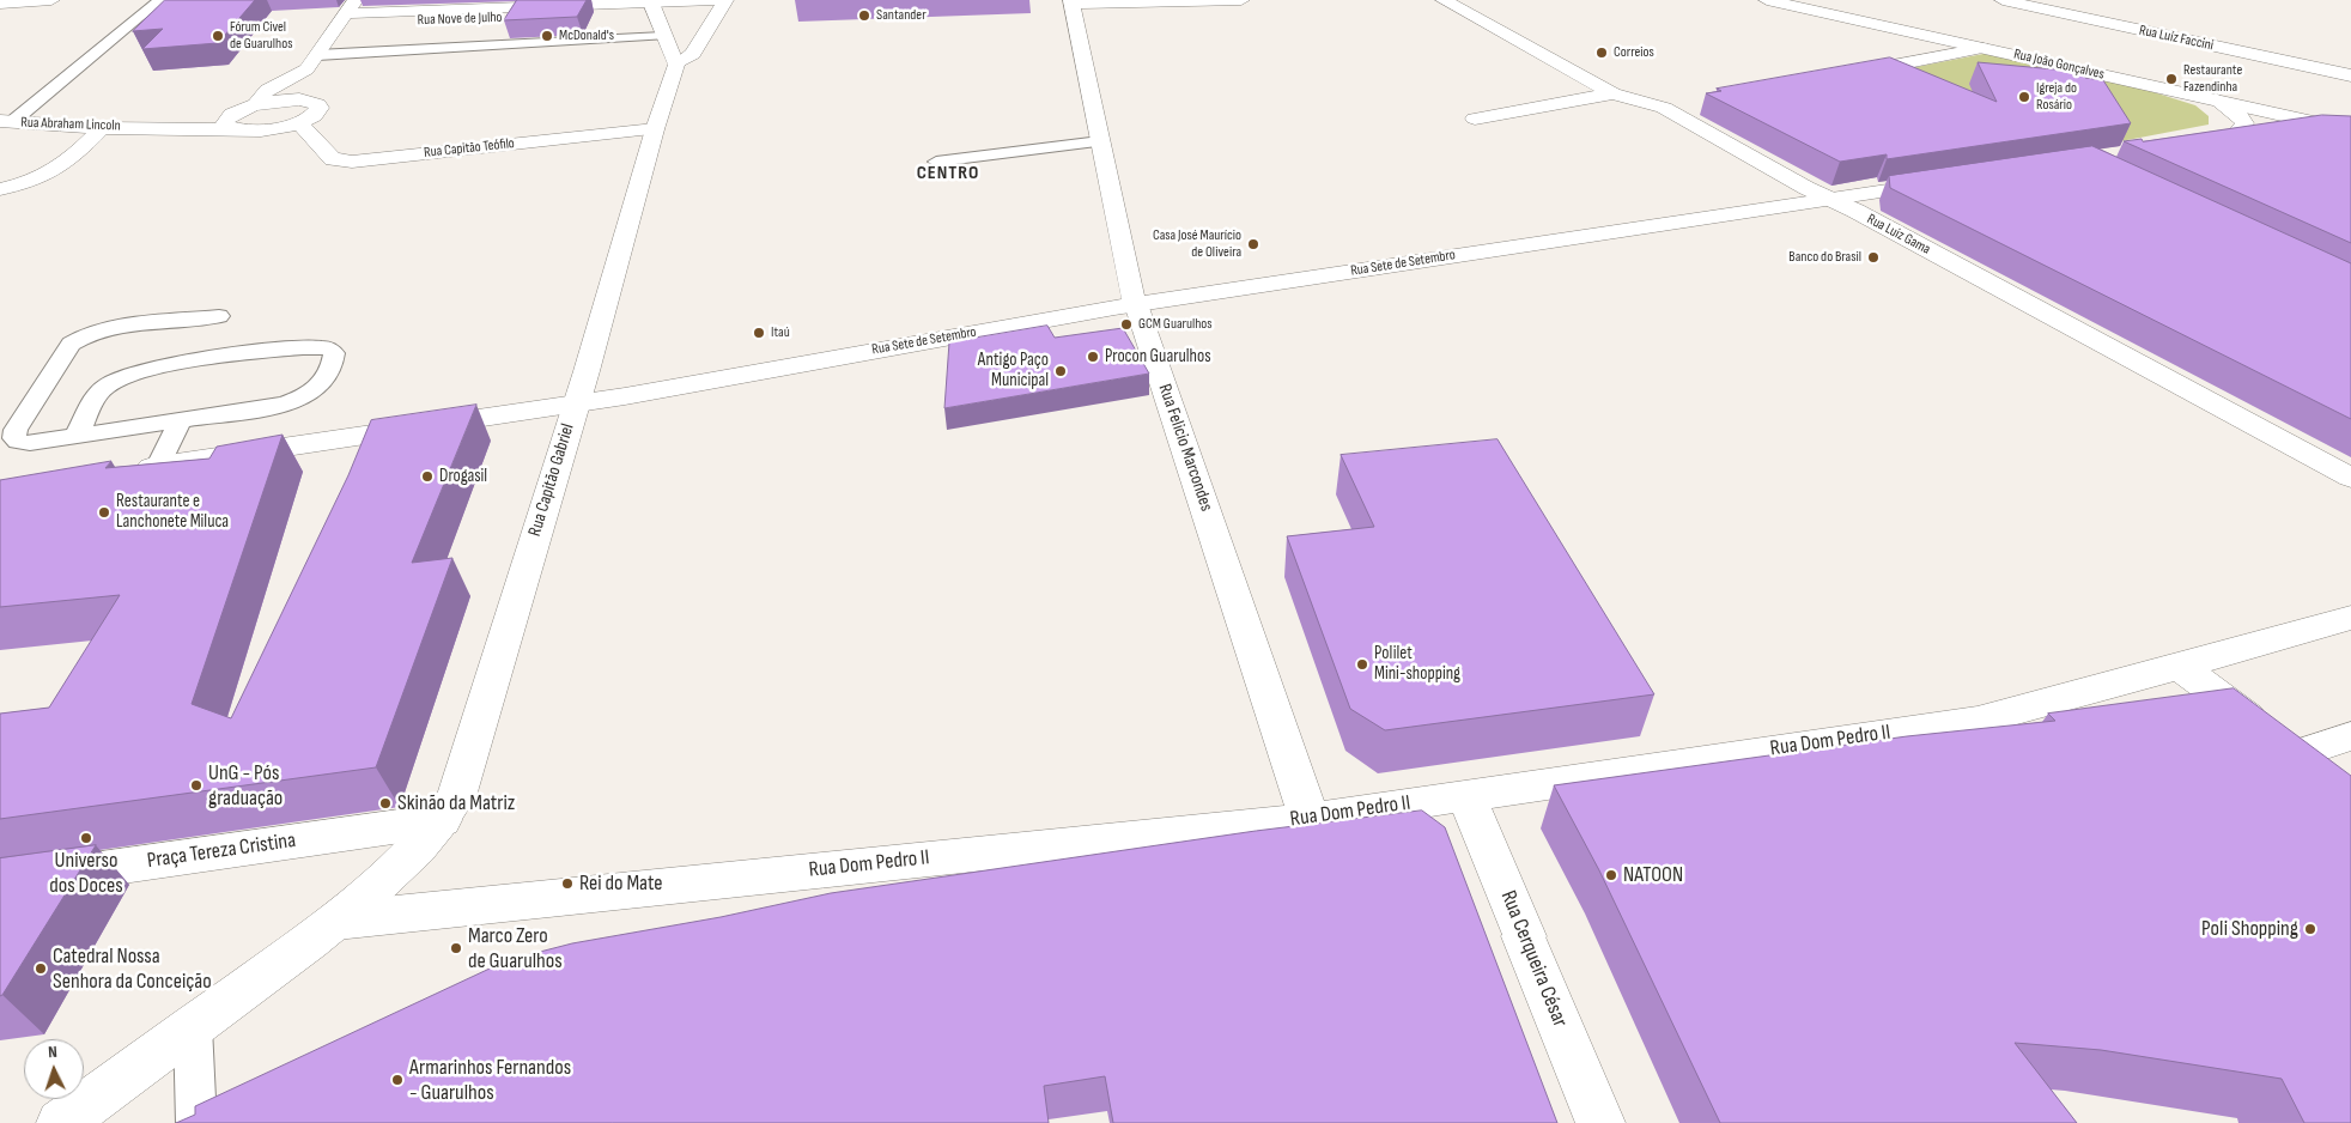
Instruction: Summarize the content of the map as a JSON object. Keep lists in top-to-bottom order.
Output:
{
  "streets": {
    "street": [
      "Rua Nove de Julho",
      "Rua Luíz Faccini",
      "Rua João Gonçalves",
      "Rua Abraham Lincoln",
      "Rua Capitão Teófilo",
      "Rua Luiz Gama",
      "Rua Sete de Setembro",
      "Rua Felicio Marcondes",
      "Rua Capitão Gabriel",
      "Rua Dom Pedro II",
      "Praça Tereza Cristina",
      "Rua Cerqueira César"
    ]
  },
  "crossings": [
    ["Rua Nove de Julho", "Rua Capitão Gabriel"],
    ["Rua Abraham Lincoln", "Rua Capitão Teófilo"],
    ["Rua Capitão Teófilo", "Rua Capitão Gabriel"],
    ["Rua Luiz Gama", "Rua Sete de Setembro"],
    ["Rua Sete de Setembro", "Rua Felicio Marcondes"],
    ["Rua Sete de Setembro", "Rua Capitão Gabriel"],
    ["Rua Felicio Marcondes", "Rua Dom Pedro II"],
    ["Rua Capitão Gabriel", "Rua Dom Pedro II"],
    ["Rua Capitão Gabriel", "Praça Tereza Cristina"],
    ["Rua Dom Pedro II", "Rua Cerqueira César"]
  ],
  "districts": ["CENTRO"],
  "places": [
    "Santander",
    "Fórum Civel de Guarulhos",
    "McDonald's",
    "Correios",
    "Restaurante Fazendinha",
    "Igreja do Rosário",
    "Casa José Maurício de Oliveira",
    "Banco do Brasil",
    "GCM Guarulhos",
    "Itaú",
    "Procon Guarulhos",
    "Antigo Paço Municipal",
    "Drogasil",
    "Restaurante e Lanchonete Miluca",
    "Polilet Mini-shopping",
    "UnG - Pós graduação",
    "Skinão da Matriz",
    "Universo dos Doces",
    "NATOON",
    "Rei do Mate",
    "Poli Shopping",
    "Marco Zero de Guarulhos",
    "Catedral Nossa Senhora da Conceição",
    "Armarinhos Fernandos - Guarulhos"
  ],
  "north": "top"
}
